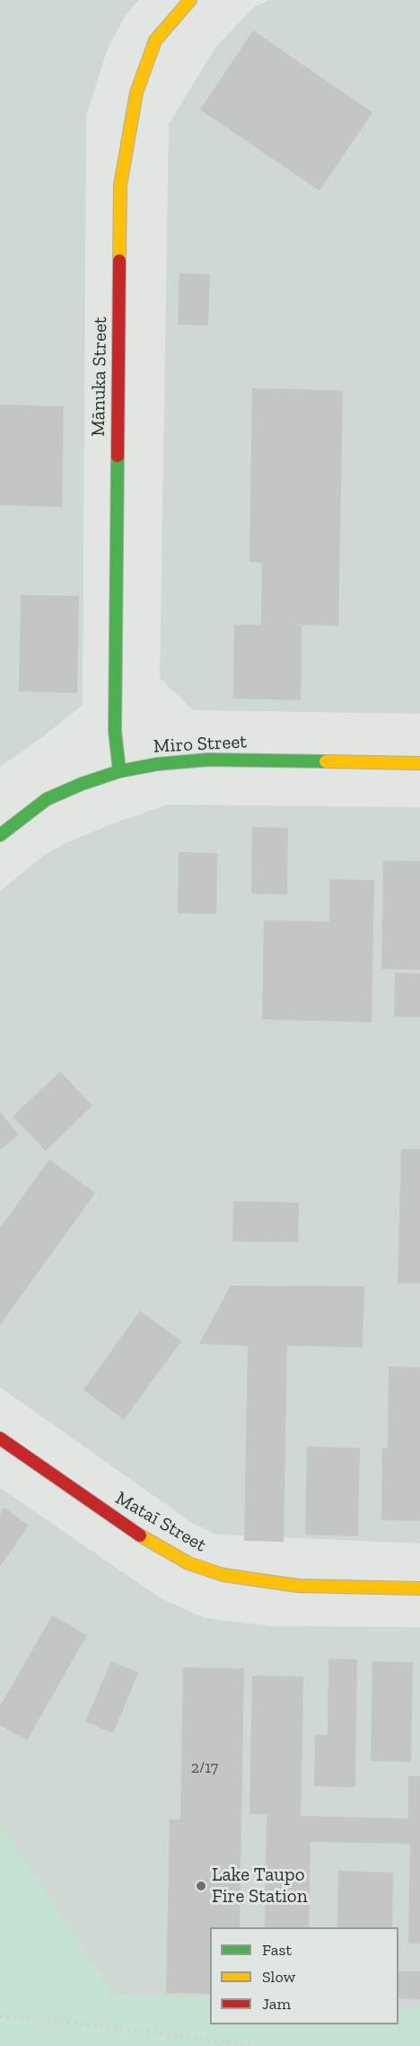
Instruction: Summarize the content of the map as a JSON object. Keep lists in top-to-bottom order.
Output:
{
  "streets": {
    "street": ["Mānuka Street", "Miro Street", "Mataī Street"]
  },
  "crossings": [
    ["Mānuka Street", "Miro Street"]
  ],
  "places": ["Lake Taupo Fire Station"],
  "house_numbers": ["2/17"],
  "legend": ["Fast", "Slow", "Jam"]
}
